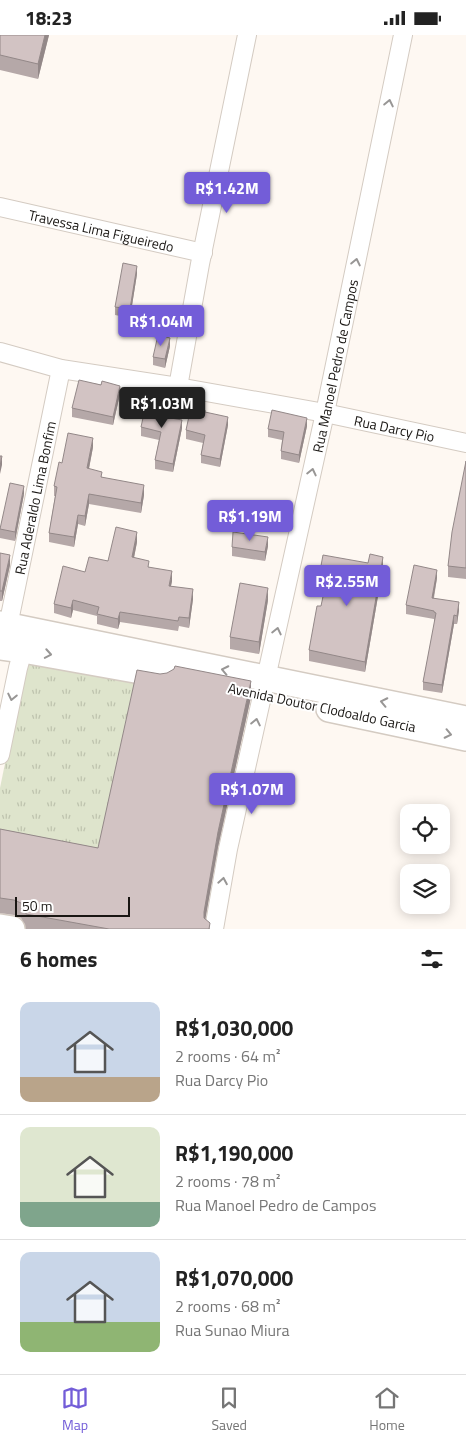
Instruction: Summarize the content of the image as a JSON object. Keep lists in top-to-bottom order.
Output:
{
  "streets": {
    "main road": ["Avenida Doutor Clodoaldo Garcia"],
    "street": [
      "Travessa Lima Figueiredo",
      "Rua Manoel Pedro de Campos",
      "Rua Darcy Pio",
      "Rua Aderaldo Lima Bonfim"
    ]
  },
  "crossings": [
    ["Rua Manoel Pedro de Campos", "Rua Darcy Pio"],
    ["Rua Manoel Pedro de Campos", "Avenida Doutor Clodoaldo Garcia"],
    ["Rua Darcy Pio", "Rua Aderaldo Lima Bonfim"],
    ["Rua Aderaldo Lima Bonfim", "Avenida Doutor Clodoaldo Garcia"]
  ],
  "scale_bar": "50 m",
  "page": {
    "status": "18:23",
    "price": [
      "R$1.42M",
      "R$1.04M",
      "R$1.03M",
      "R$1.19M",
      "R$2.55M",
      "R$1.07M"
    ],
    "scale": "50 m",
    "heading": "6 homes",
    "list": [
      {
        "name": "R$1,030,000",
        "note": "2 rooms · 64 m² · Rua Darcy Pio"
      },
      {
        "name": "R$1,190,000",
        "note": "2 rooms · 78 m² · Rua Manoel Pedro de Campos"
      },
      {
        "name": "R$1,070,000",
        "note": "2 rooms · 68 m² · Rua Sunao Miura"
      }
    ],
    "tabs": ["Map", "Saved", "Home"]
  }
}
